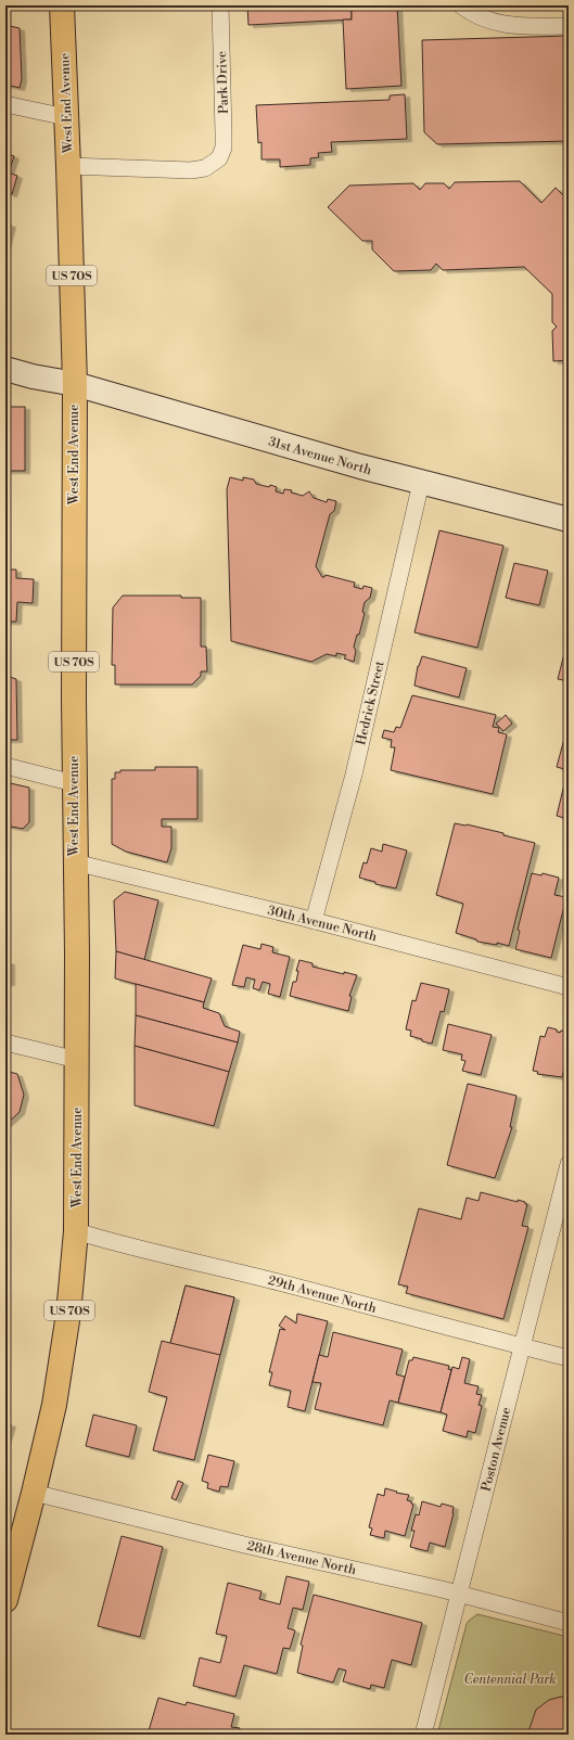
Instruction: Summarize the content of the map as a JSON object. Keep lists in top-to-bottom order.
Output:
{
  "streets": {
    "main road": ["West End Avenue", "US 70S", "31st Avenue North"],
    "street": [
      "Park Drive",
      "Hedrick Street",
      "30th Avenue North",
      "29th Avenue North",
      "Poston Avenue",
      "28th Avenue North"
    ]
  },
  "crossings": [
    ["Park Drive", "West End Avenue"],
    ["West End Avenue", "31st Avenue North"],
    ["West End Avenue", "30th Avenue North"],
    ["West End Avenue", "29th Avenue North"],
    ["West End Avenue", "28th Avenue North"],
    ["31st Avenue North", "Hedrick Street"],
    ["Hedrick Street", "30th Avenue North"],
    ["29th Avenue North", "Poston Avenue"],
    ["Poston Avenue", "28th Avenue North"]
  ],
  "parks": ["Centennial Park"]
}
